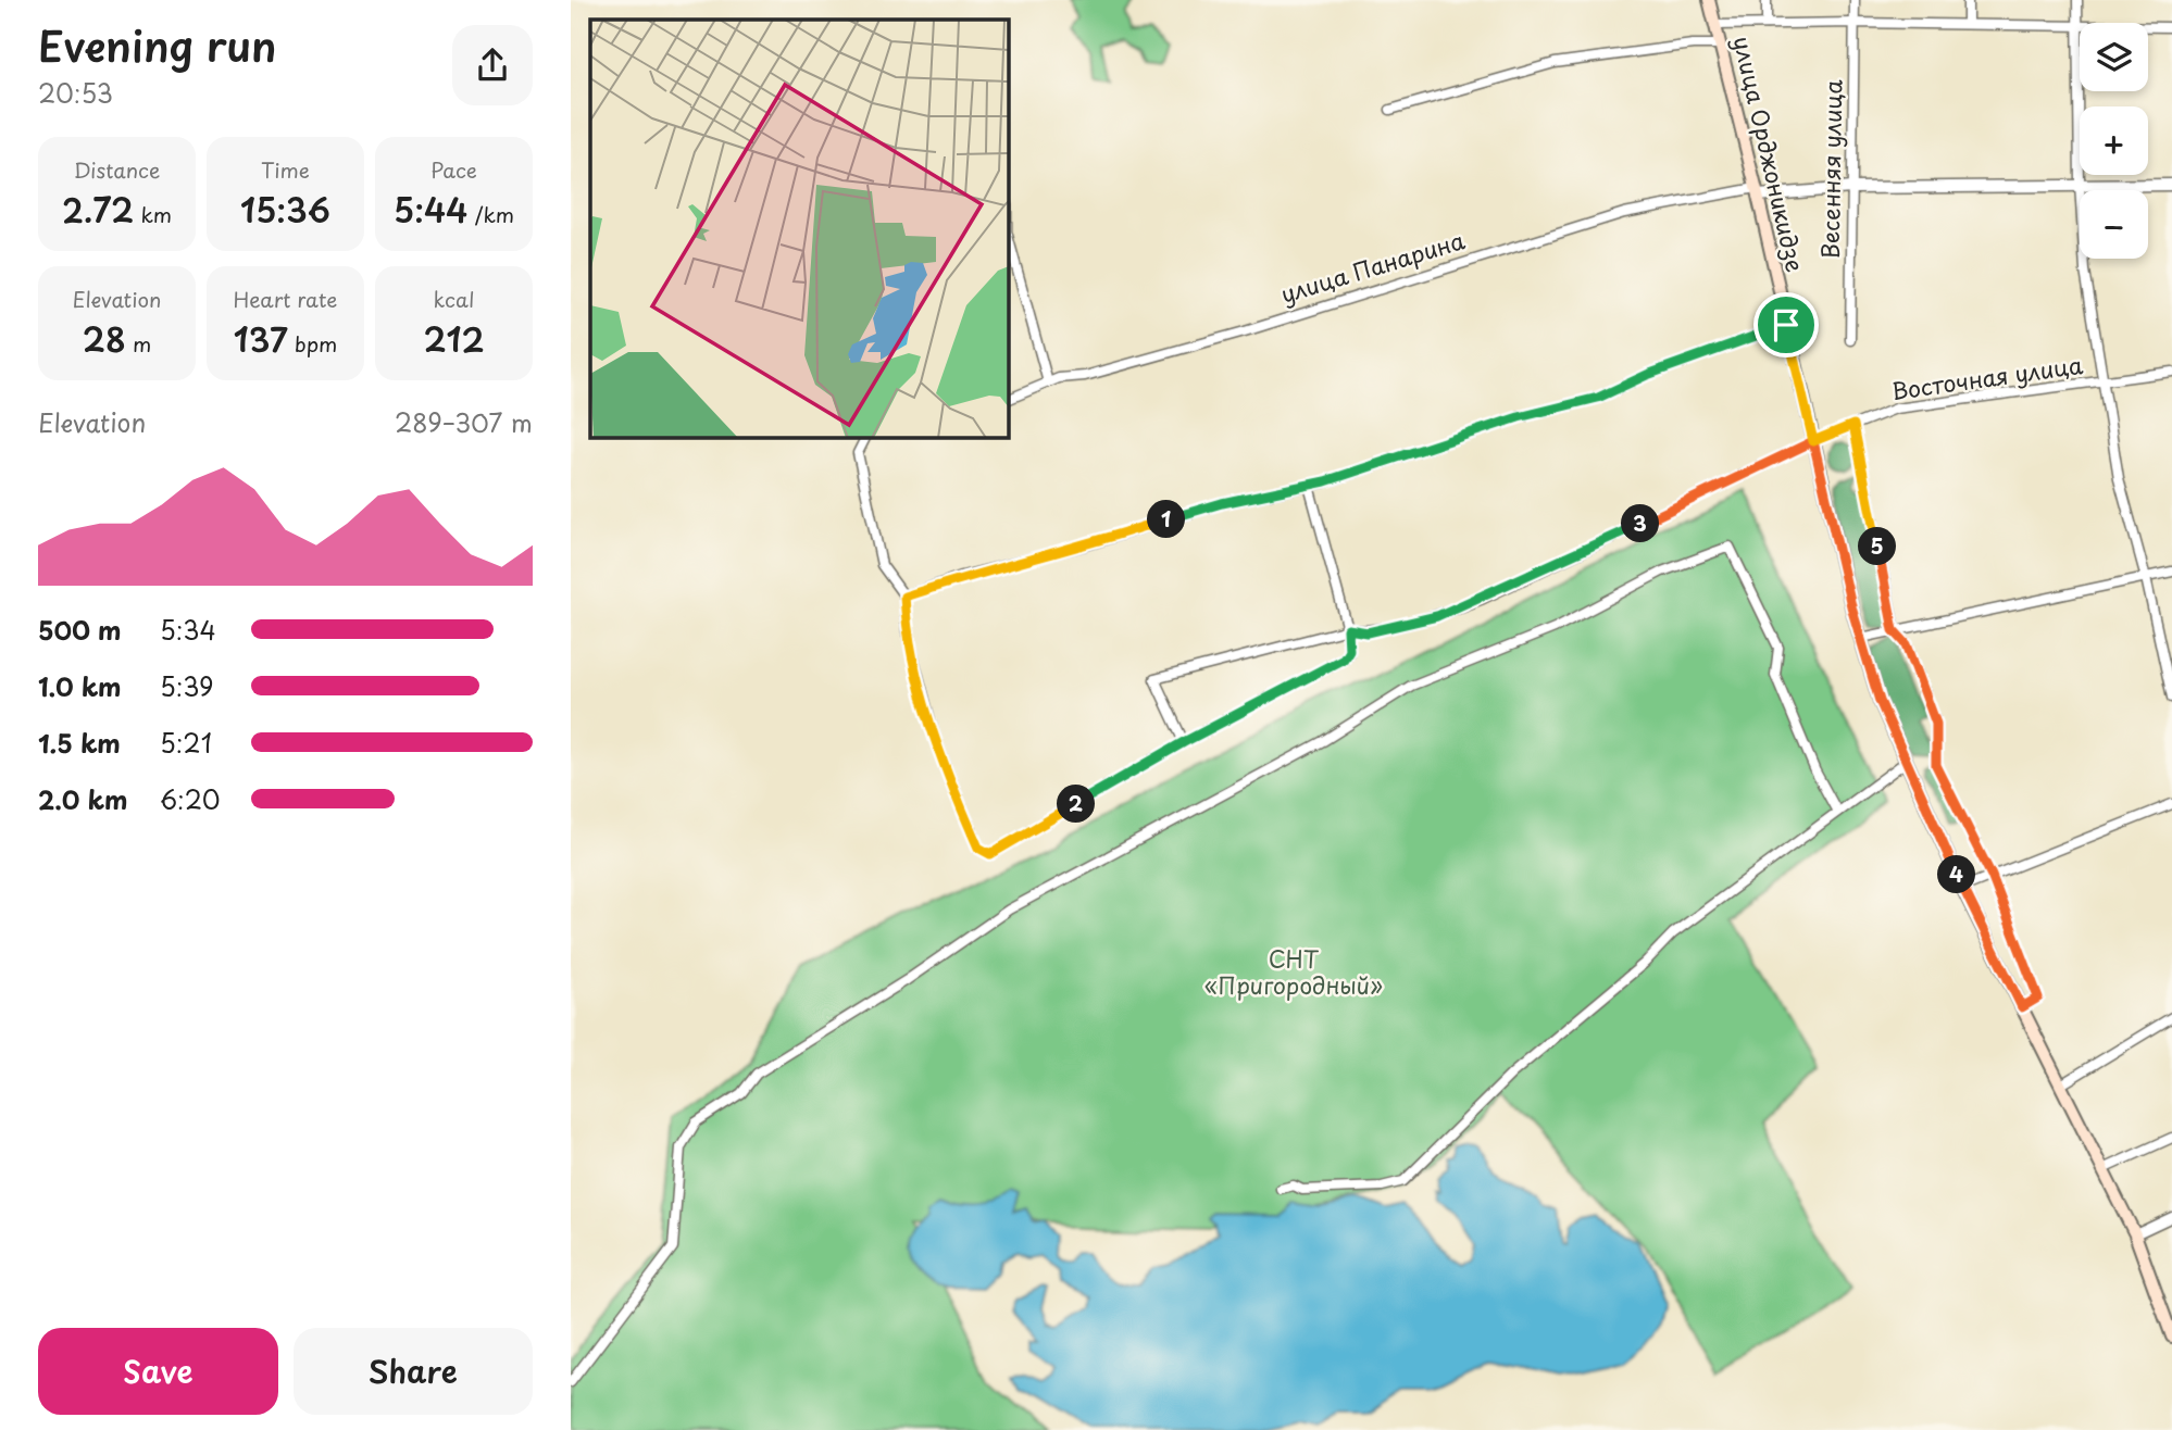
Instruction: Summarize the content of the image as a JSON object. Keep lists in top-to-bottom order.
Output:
{
  "streets": {
    "main road": ["улица Орджоникидзе"],
    "street": ["Весенняя улица", "улица Панарина", "Восточная улица"]
  },
  "crossings": [
    ["улица Орджоникидзе", "улица Панарина"],
    ["улица Орджоникидзе", "Восточная улица"],
    ["Весенняя улица", "улица Панарина"]
  ],
  "parks": ["СНТ «Пригородный»"],
  "page": {
    "heading": ["Evening run", "20:53"],
    "map_buttons": ["+", "−"],
    "stats": [
      ["Distance", "2.72 km"],
      ["Time", "15:36"],
      ["Pace", "5:44 /km"],
      ["Elevation", "28 m"],
      ["Heart rate", "137 bpm"],
      ["kcal", "212"]
    ],
    "chart": ["Elevation", "289–307 m"],
    "pins": [
      "1",
      "3",
      "5",
      "2",
      "4"
    ],
    "list": [
      {
        "name": "500 m",
        "note": "5:34"
      },
      {
        "name": "1.0 km",
        "note": "5:39"
      },
      {
        "name": "1.5 km",
        "note": "5:21"
      },
      {
        "name": "2.0 km",
        "note": "6:20"
      }
    ],
    "buttons": ["Save", "Share"]
  }
}
